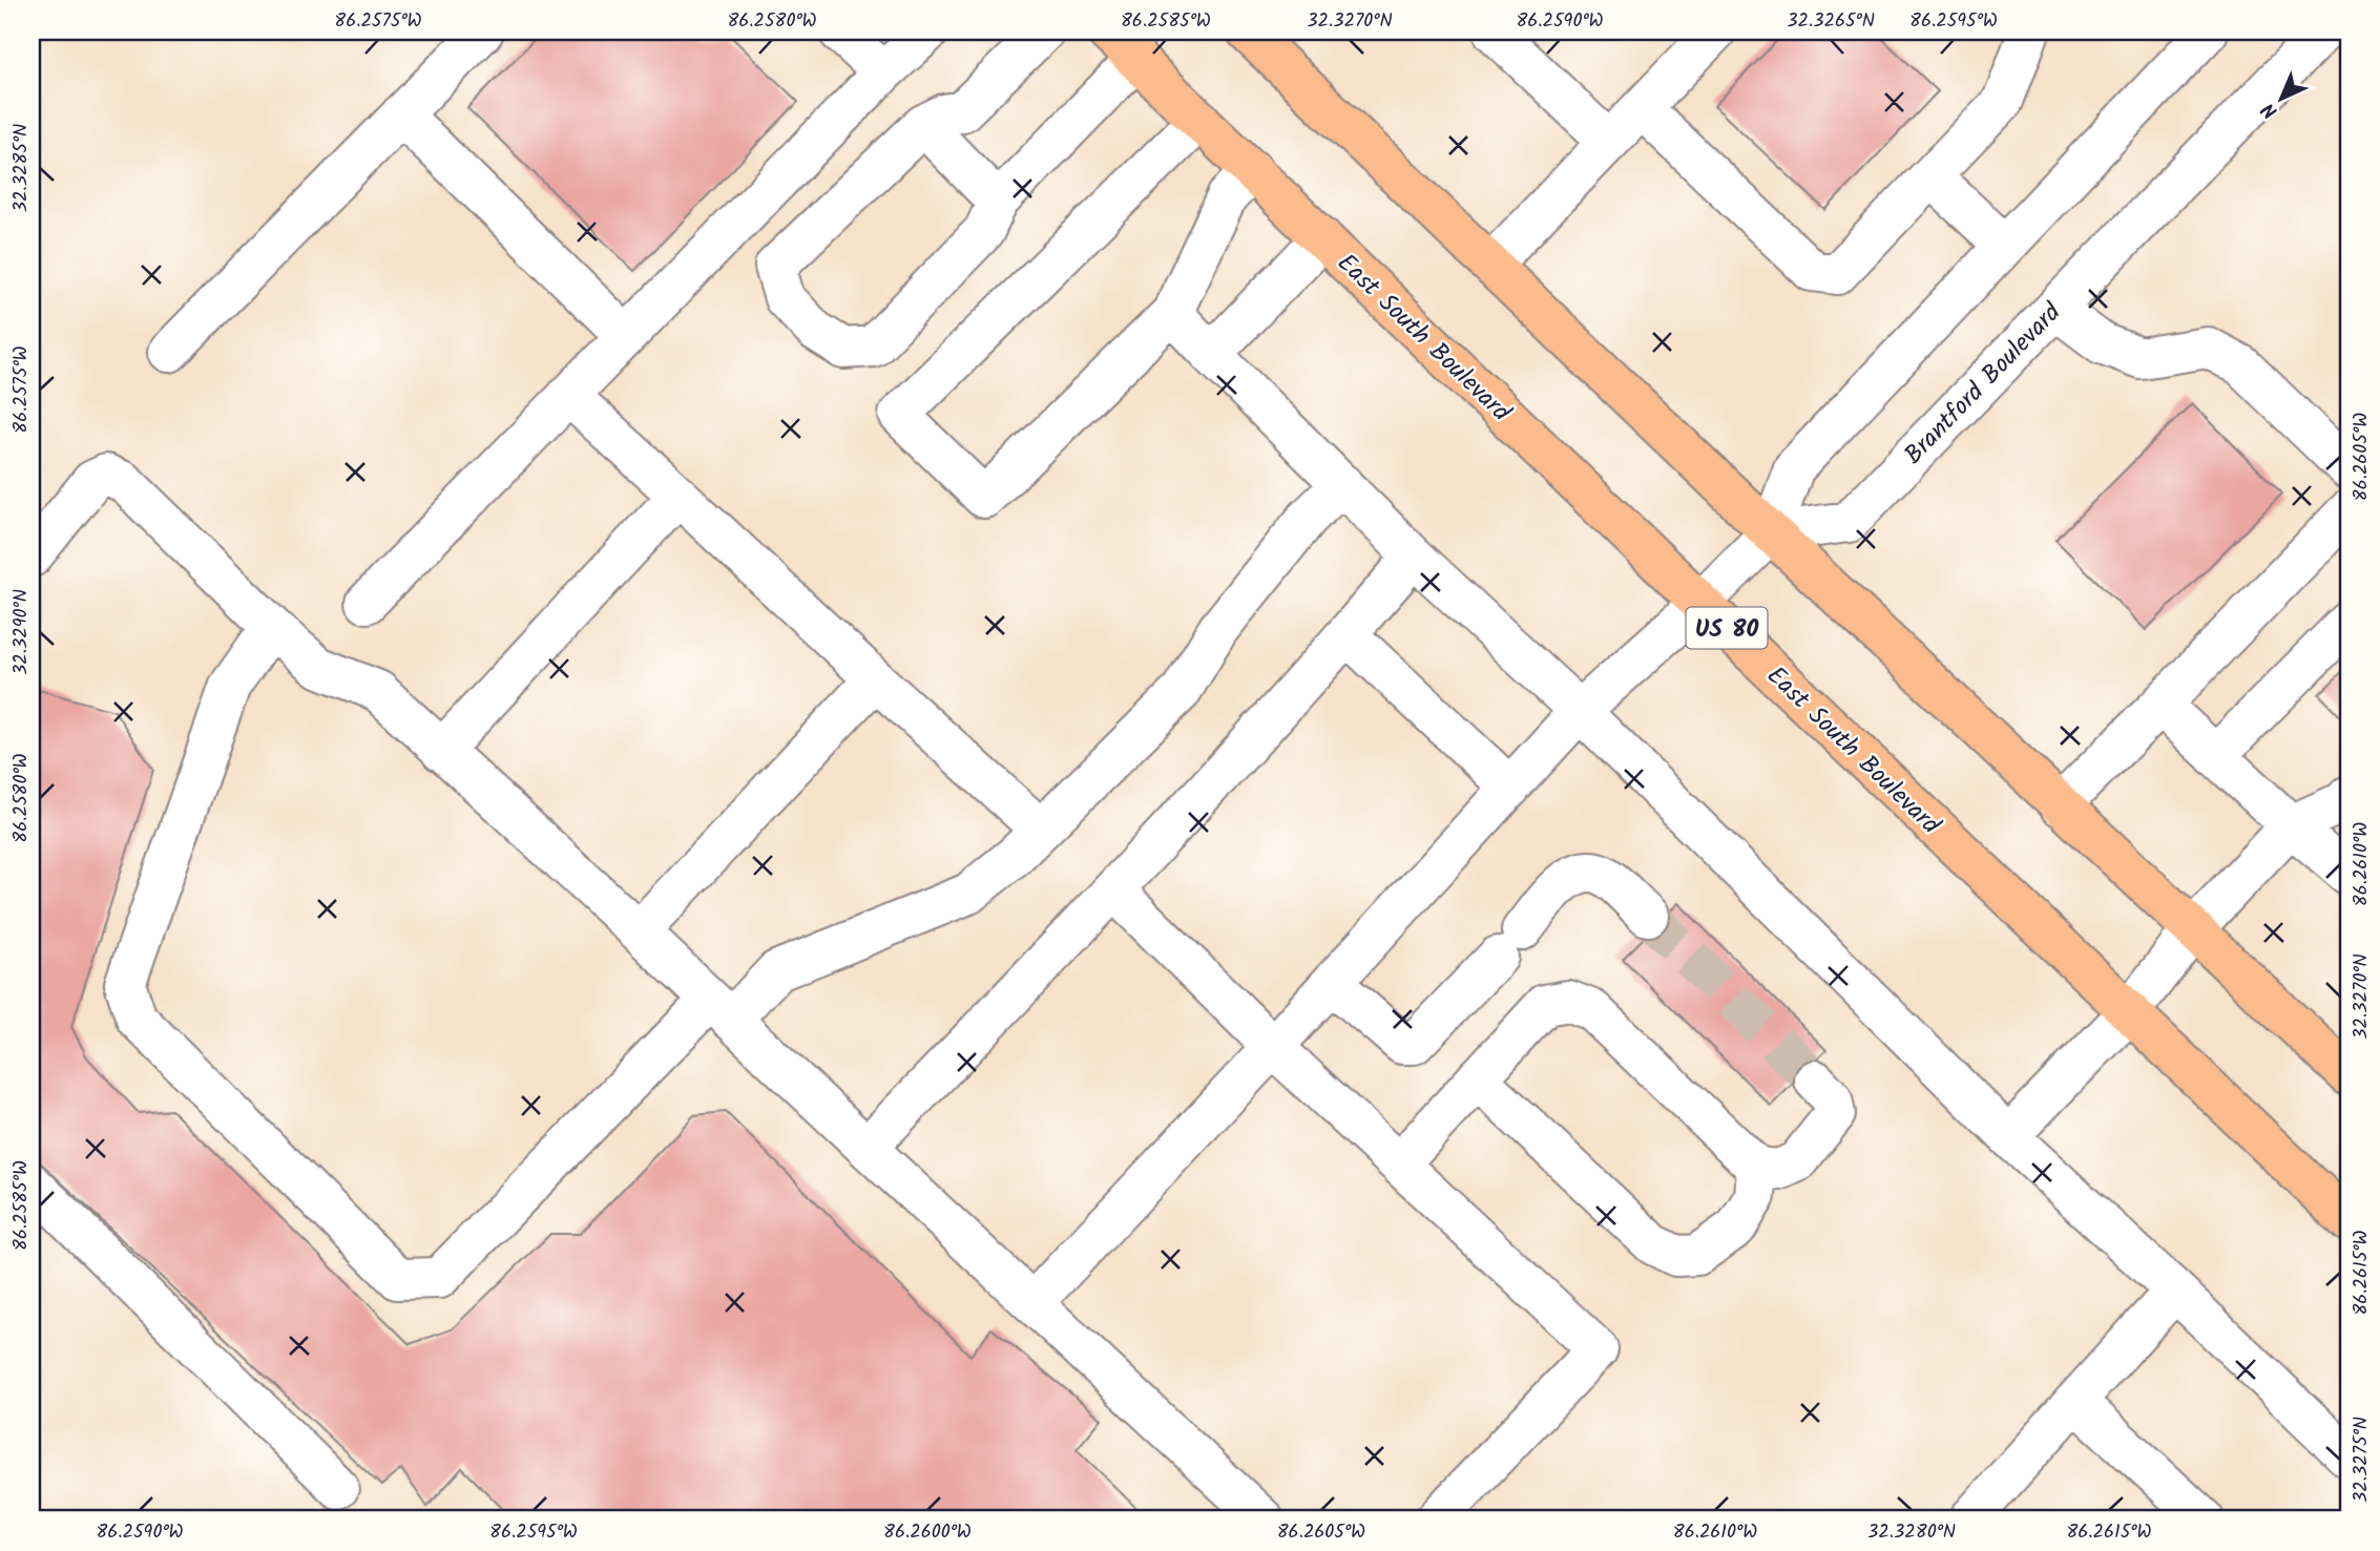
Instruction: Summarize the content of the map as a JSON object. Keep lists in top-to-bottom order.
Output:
{
  "streets": {
    "highway": ["East South Boulevard", "US 80"],
    "street": ["Brantford Boulevard"]
  },
  "north": "bottom left",
  "coordinates": [
    "86.2575°W",
    "86.2580°W",
    "86.2585°W",
    "32.3270°N",
    "86.2590°W",
    "32.3265°N",
    "86.2595°W",
    "32.3285°N",
    "86.2605°W",
    "32.3290°N",
    "86.2610°W",
    "86.2615°W",
    "32.3275°N",
    "86.2600°W",
    "32.3280°N"
  ]
}
